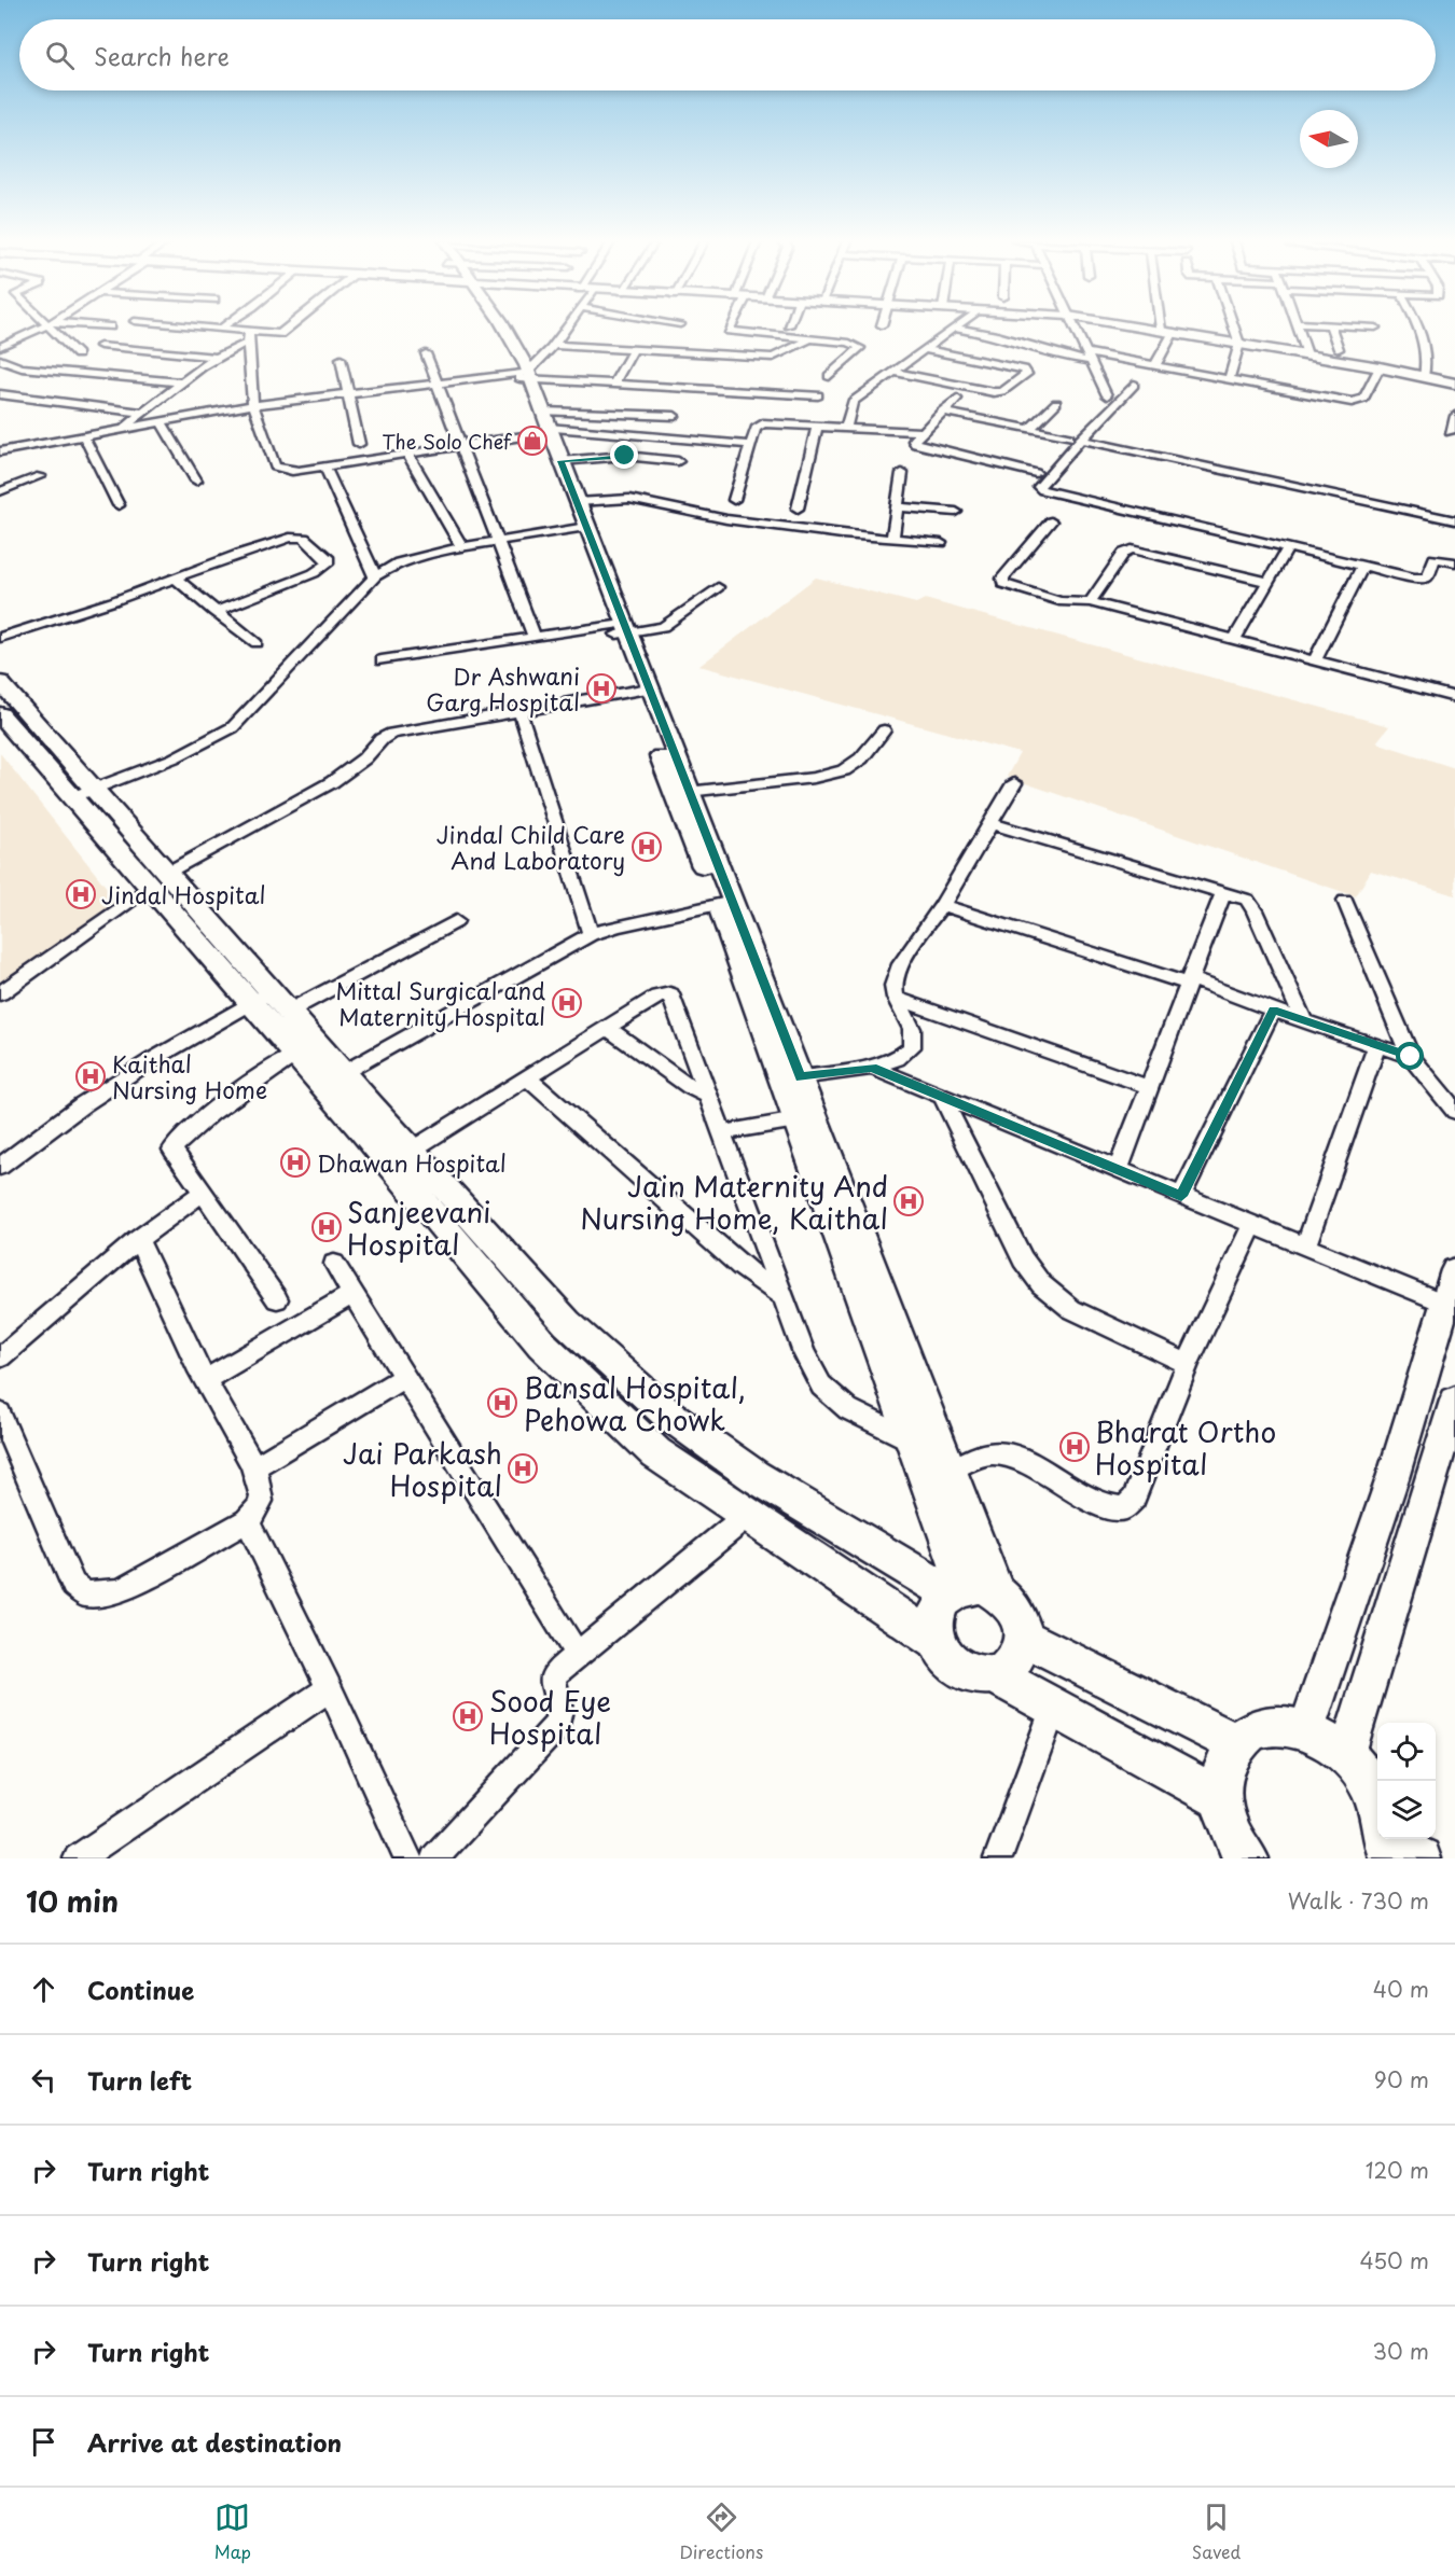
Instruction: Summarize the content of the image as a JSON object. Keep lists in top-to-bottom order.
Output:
{
  "places": {
    "shop": ["The Solo Chef"],
    "hospital": [
      "Dr Ashwani Garg Hospital",
      "Jindal Child Care And Laboratory",
      "Jindal Hospital",
      "Mittal Surgical and Maternity Hospital",
      "Kaithal Nursing Home",
      "Dhawan Hospital",
      "Jain Maternity And Nursing Home, Kaithal",
      "Sanjeevani Hospital",
      "Bansal Hospital, Pehowa Chowk",
      "Bharat Ortho Hospital",
      "Jai Parkash Hospital",
      "Sood Eye Hospital"
    ]
  },
  "north": "left",
  "page": {
    "search": "Search here",
    "heading": ["10 min", "Walk · 730 m"],
    "list": [
      ["Continue", "40 m"],
      ["Turn left", "90 m"],
      ["Turn right", "120 m"],
      ["Turn right", "450 m"],
      ["Turn right", "30 m"],
      "Arrive at destination"
    ],
    "nav": ["Map", "Directions", "Saved"]
  }
}
